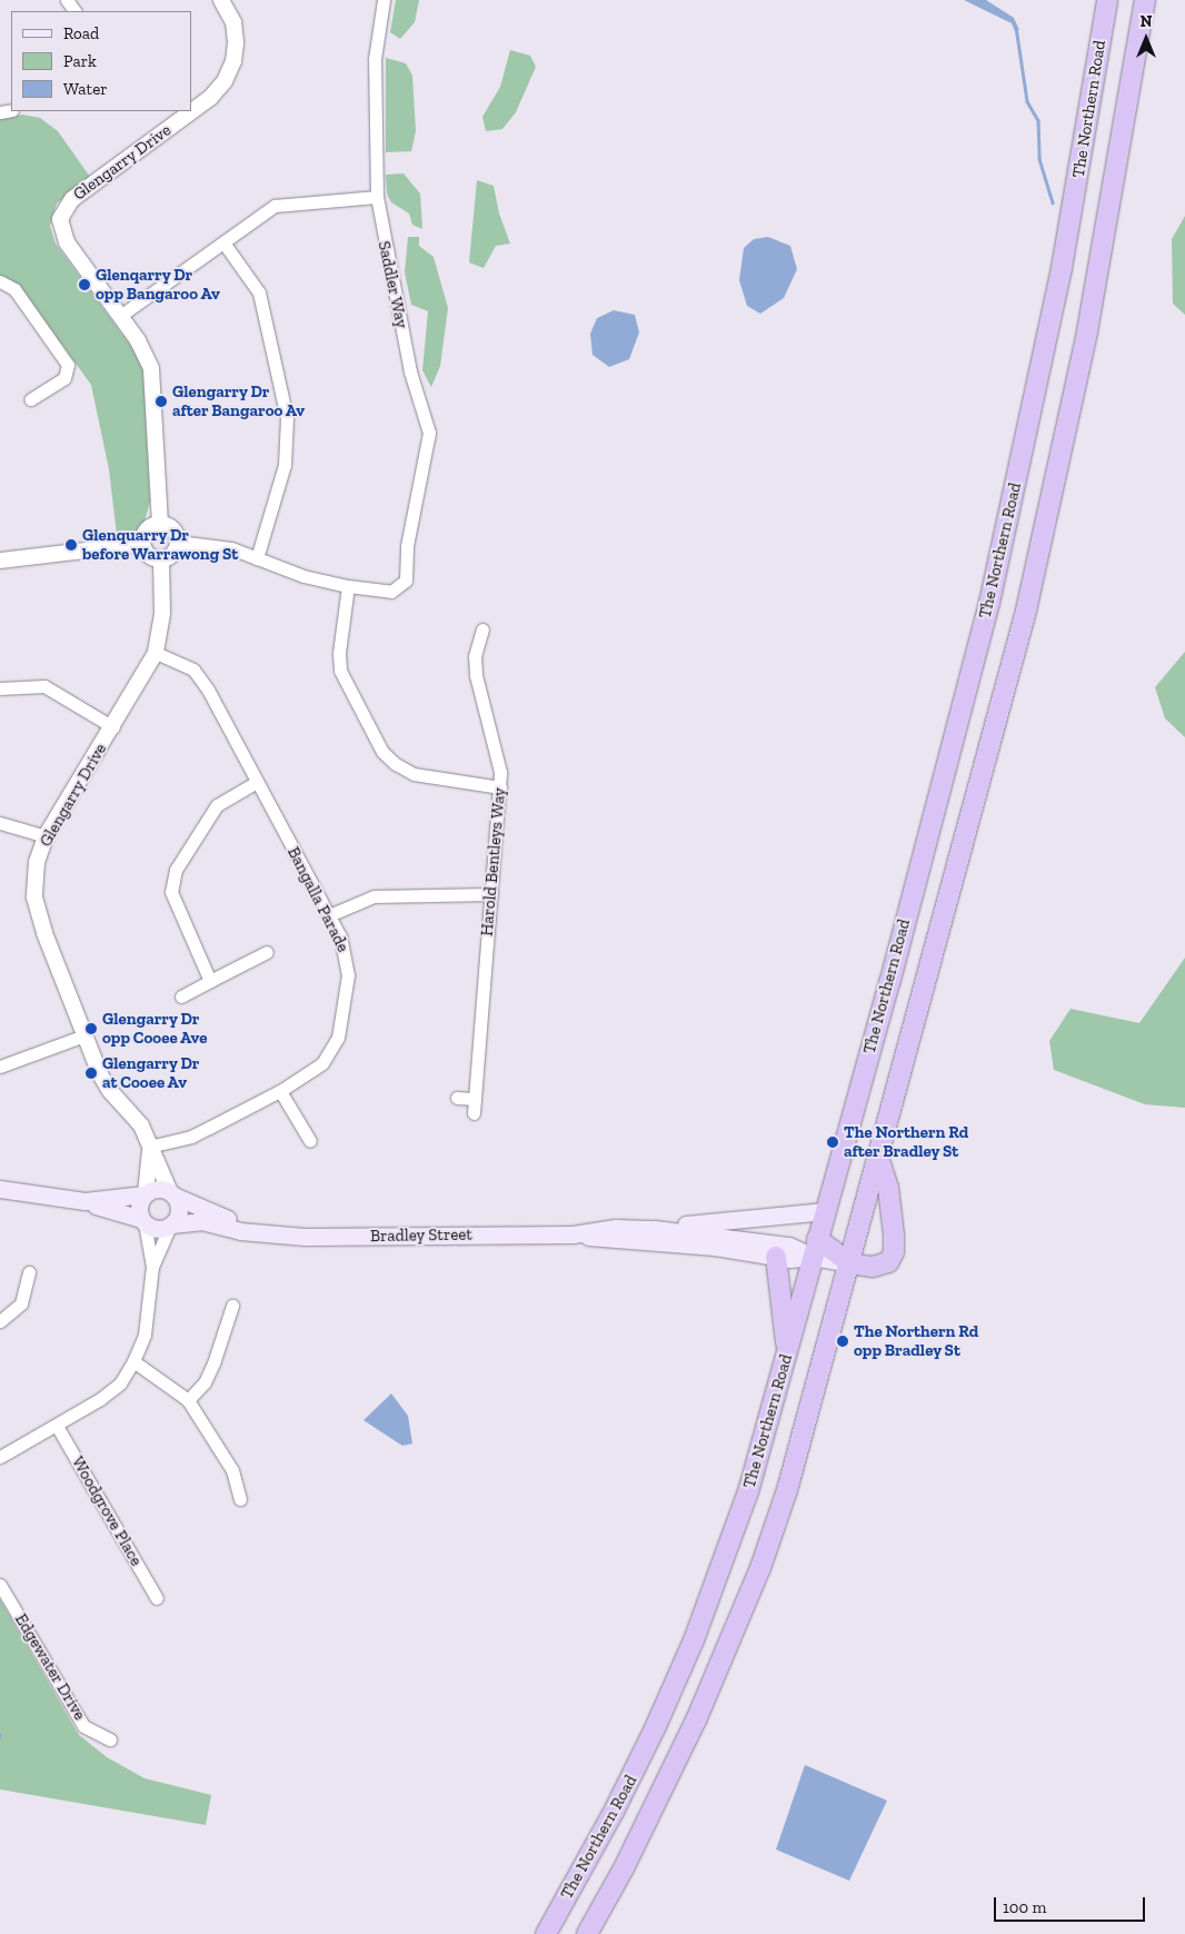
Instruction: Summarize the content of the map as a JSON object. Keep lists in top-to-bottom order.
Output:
{
  "streets": {
    "highway": ["The Northern Road"],
    "main road": ["Bradley Street"],
    "street": [
      "Glengarry Drive",
      "Saddler Way",
      "Harold Bentleys Way",
      "Bangalla Parade",
      "Woodgrove Place",
      "Edgewater Drive"
    ]
  },
  "crossings": [
    ["The Northern Road", "Bradley Street"],
    ["Glengarry Drive", "Saddler Way"],
    ["Glengarry Drive", "Bangalla Parade"],
    ["Glengarry Drive", "Bradley Street"]
  ],
  "places": [
    "Glenqarry Dr opp Bangaroo Av",
    "Glengarry Dr after Bangaroo Av",
    "Glenquarry Dr before Warrawong St",
    "Glengarry Dr opp Cooee Ave",
    "Glengarry Dr at Cooee Av",
    "The Northern Rd after Bradley St",
    "The Northern Rd opp Bradley St"
  ],
  "legend": ["Road", "Park", "Water"],
  "scale_bar": "100 m",
  "north": "top"
}
